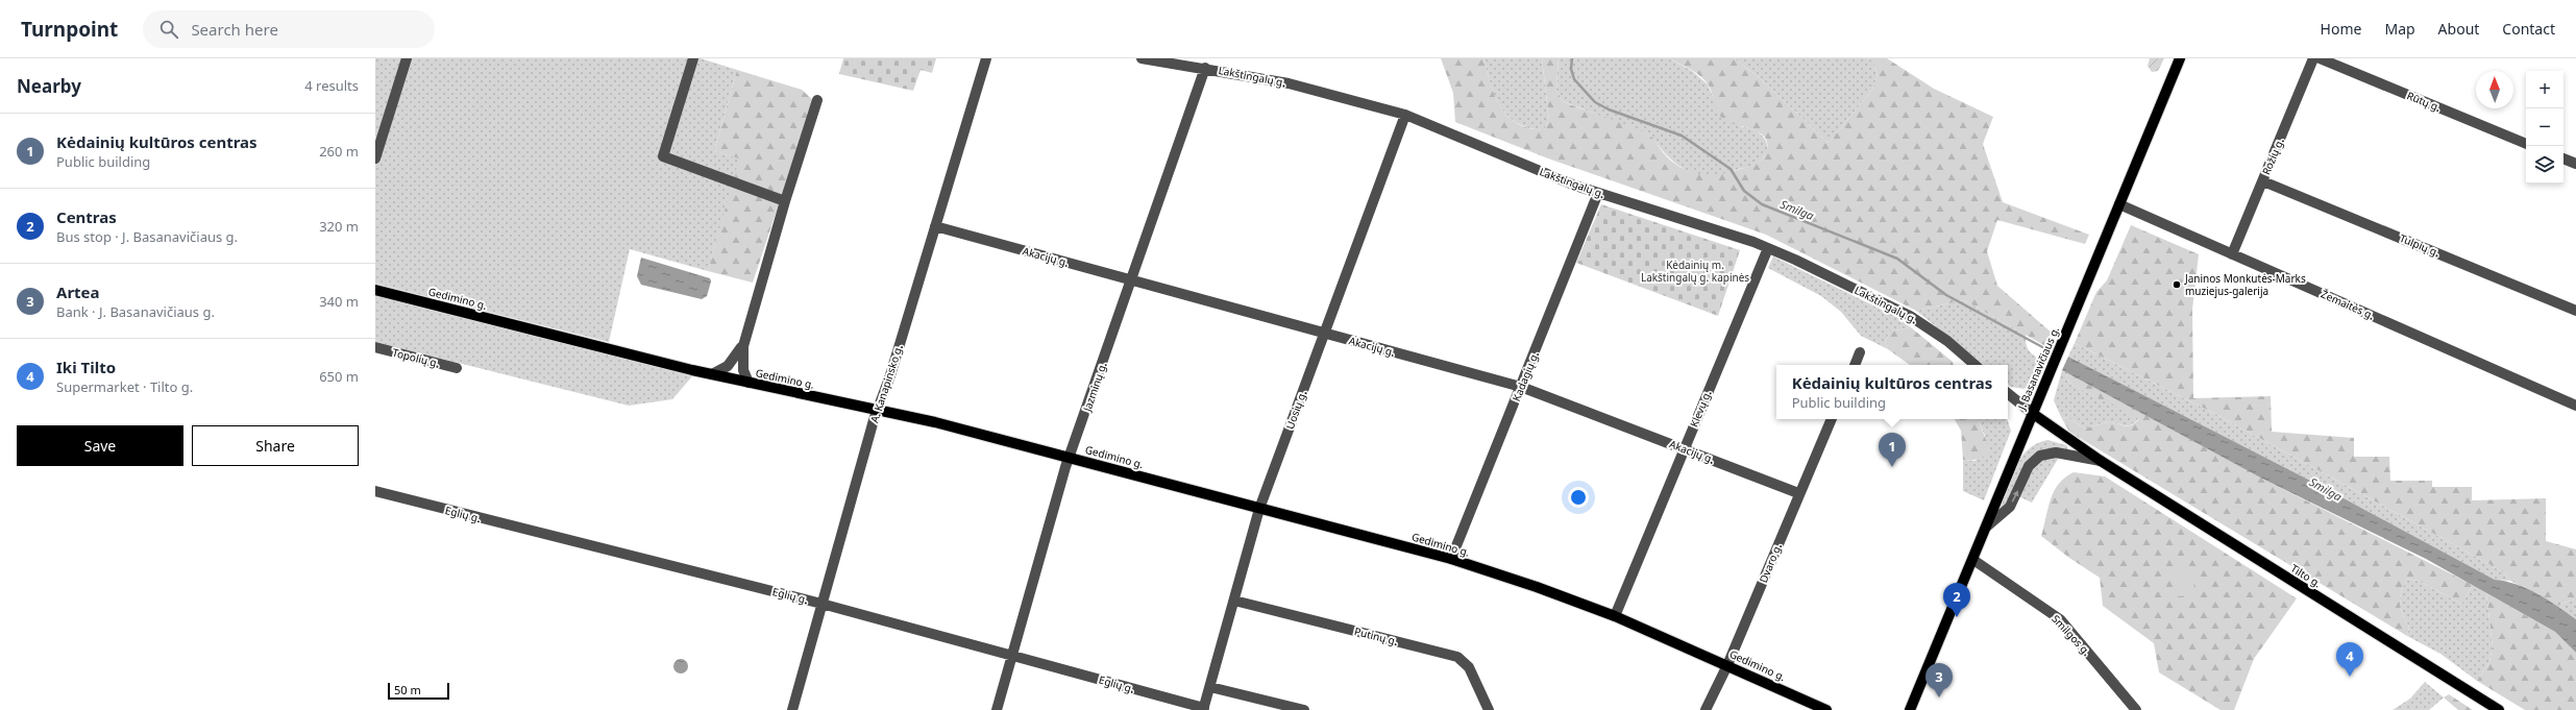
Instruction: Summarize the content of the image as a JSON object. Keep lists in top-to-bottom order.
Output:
{
  "streets": {
    "main road": ["Gedimino g.", "J. Basanavičiaus g.", "Tilto g."],
    "street": [
      "Lakštingalų g.",
      "Rūtų g.",
      "Rožių g.",
      "Tulpių g.",
      "Akacijų g.",
      "Žemaitės g.",
      "Topolių g.",
      "Kadagių g.",
      "A. Kanapinsko g.",
      "Jazminų g.",
      "Klevų g.",
      "Uosių g.",
      "Eglių g.",
      "Dvaro g.",
      "Smilgos g.",
      "Putinų g."
    ]
  },
  "crossings": [
    ["Lakštingalų g.", "Kadagių g."],
    ["Lakštingalų g.", "Jazminų g."],
    ["Lakštingalų g.", "Klevų g."],
    ["Lakštingalų g.", "Uosių g."],
    ["Rožių g.", "Tulpių g."],
    ["Rožių g.", "Žemaitės g."],
    ["Akacijų g.", "Kadagių g."],
    ["Akacijų g.", "A. Kanapinsko g."],
    ["Akacijų g.", "Jazminų g."],
    ["Akacijų g.", "Klevų g."],
    ["Akacijų g.", "Uosių g."],
    ["Akacijų g.", "Dvaro g."],
    ["Gedimino g.", "Kadagių g."],
    ["Gedimino g.", "A. Kanapinsko g."],
    ["Gedimino g.", "Jazminų g."],
    ["Gedimino g.", "Klevų g."],
    ["Gedimino g.", "Uosių g."],
    ["Gedimino g.", "Dvaro g."],
    ["Žemaitės g.", "J. Basanavičiaus g."],
    ["J. Basanavičiaus g.", "Tilto g."],
    ["J. Basanavičiaus g.", "Smilgos g."],
    ["A. Kanapinsko g.", "Eglių g."],
    ["Jazminų g.", "Eglių g."],
    ["Uosių g.", "Eglių g."],
    ["Uosių g.", "Putinų g."]
  ],
  "water": ["Smilga"],
  "parks": ["Kėdainių m. Lakštingalų g. kapinės"],
  "places": ["Janinos Monkutės-Marks muziejus-galerija"],
  "scale_bar": "50 m",
  "north": "top",
  "page": {
    "header": "Turnpoint",
    "search": "Search here",
    "nav": [
      "Home",
      "Map",
      "About",
      "Contact"
    ],
    "heading": ["Nearby", "4 results"],
    "map_buttons": ["+", "−"],
    "list": [
      {
        "mark": "1",
        "name": "Kėdainių kultūros centras",
        "note": "Public building",
        "value": "260 m"
      },
      {
        "mark": "2",
        "name": "Centras",
        "note": "Bus stop · J. Basanavičiaus g.",
        "value": "320 m"
      },
      {
        "mark": "3",
        "name": "Artea",
        "note": "Bank · J. Basanavičiaus g.",
        "value": "340 m"
      },
      {
        "mark": "4",
        "name": "Iki Tilto",
        "note": "Supermarket · Tilto g.",
        "value": "650 m"
      }
    ],
    "popup": ["Kėdainių kultūros centras", "Public building"],
    "buttons": ["Save", "Share"],
    "pins": [
      "1",
      "2",
      "4",
      "3"
    ],
    "scale": "50 m"
  }
}
